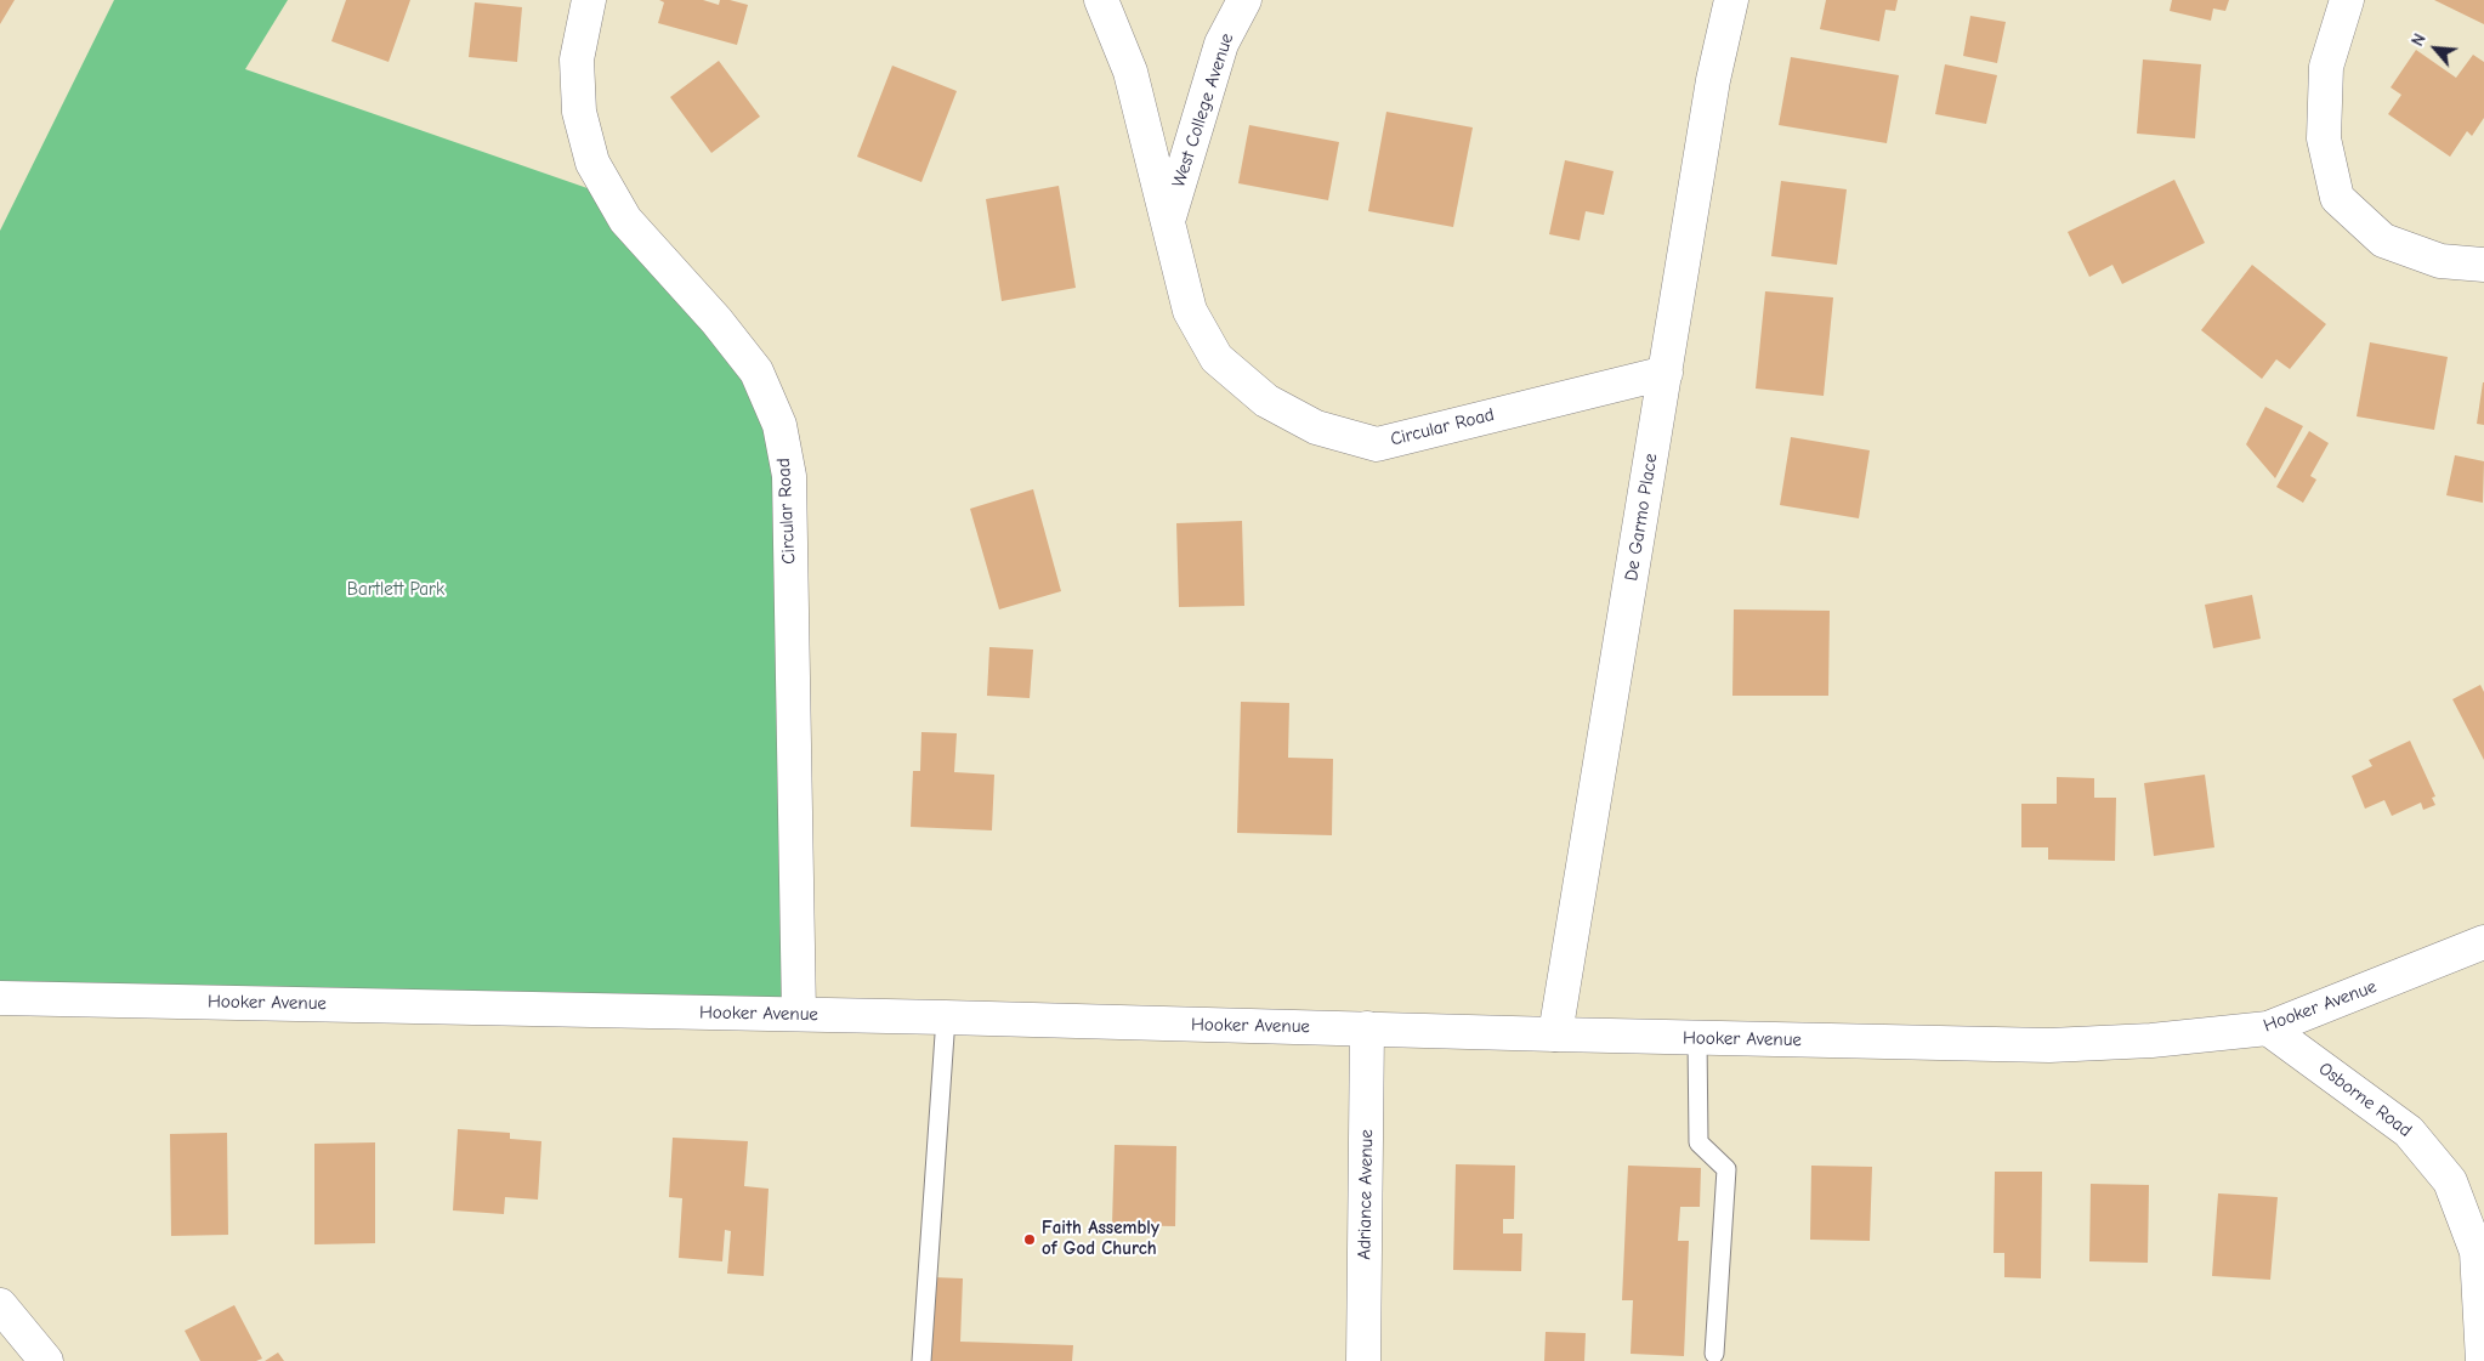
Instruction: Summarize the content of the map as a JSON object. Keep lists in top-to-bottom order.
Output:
{
  "streets": {
    "street": [
      "West College Avenue",
      "Circular Road",
      "De Garmo Place",
      "Hooker Avenue",
      "Osborne Road",
      "Adriance Avenue"
    ]
  },
  "crossings": [
    ["West College Avenue", "Circular Road"],
    ["Circular Road", "De Garmo Place"],
    ["Circular Road", "Hooker Avenue"],
    ["De Garmo Place", "Hooker Avenue"],
    ["Hooker Avenue", "Osborne Road"],
    ["Hooker Avenue", "Adriance Avenue"]
  ],
  "parks": ["Bartlett Park"],
  "places": ["Faith Assembly of God Church"],
  "north": "top left"
}
